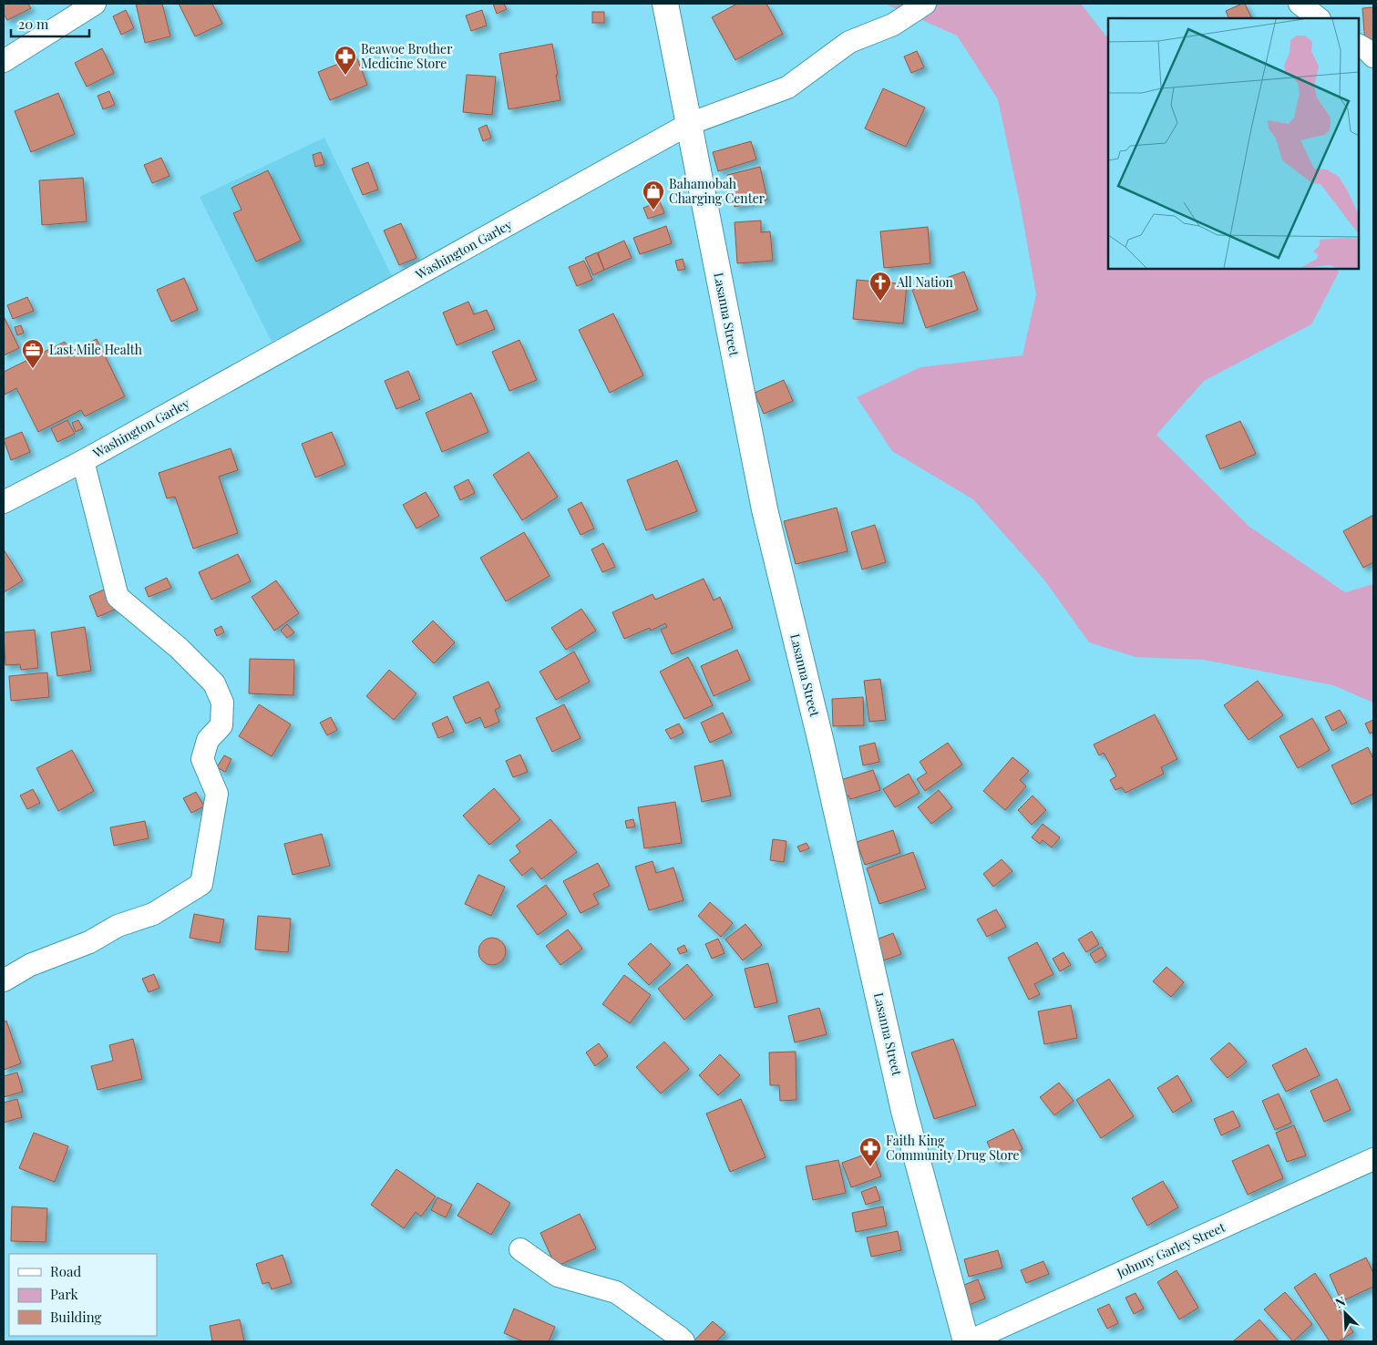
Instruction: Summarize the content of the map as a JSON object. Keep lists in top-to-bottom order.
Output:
{
  "streets": {
    "street": ["Washington Garley", "Lasanna Street", "Johnny Garley Street"]
  },
  "crossings": [
    ["Washington Garley", "Lasanna Street"],
    ["Lasanna Street", "Johnny Garley Street"]
  ],
  "places": {
    "pharmacy": ["Beawoe Brother Medicine Store", "Faith King Community Drug Store"],
    "shop": ["Bahamobah Charging Center"],
    "church": ["All Nation"],
    "office": ["Last Mile Health"]
  },
  "legend": ["Road", "Park", "Building"],
  "scale_bar": "20 m",
  "north": "top left"
}
